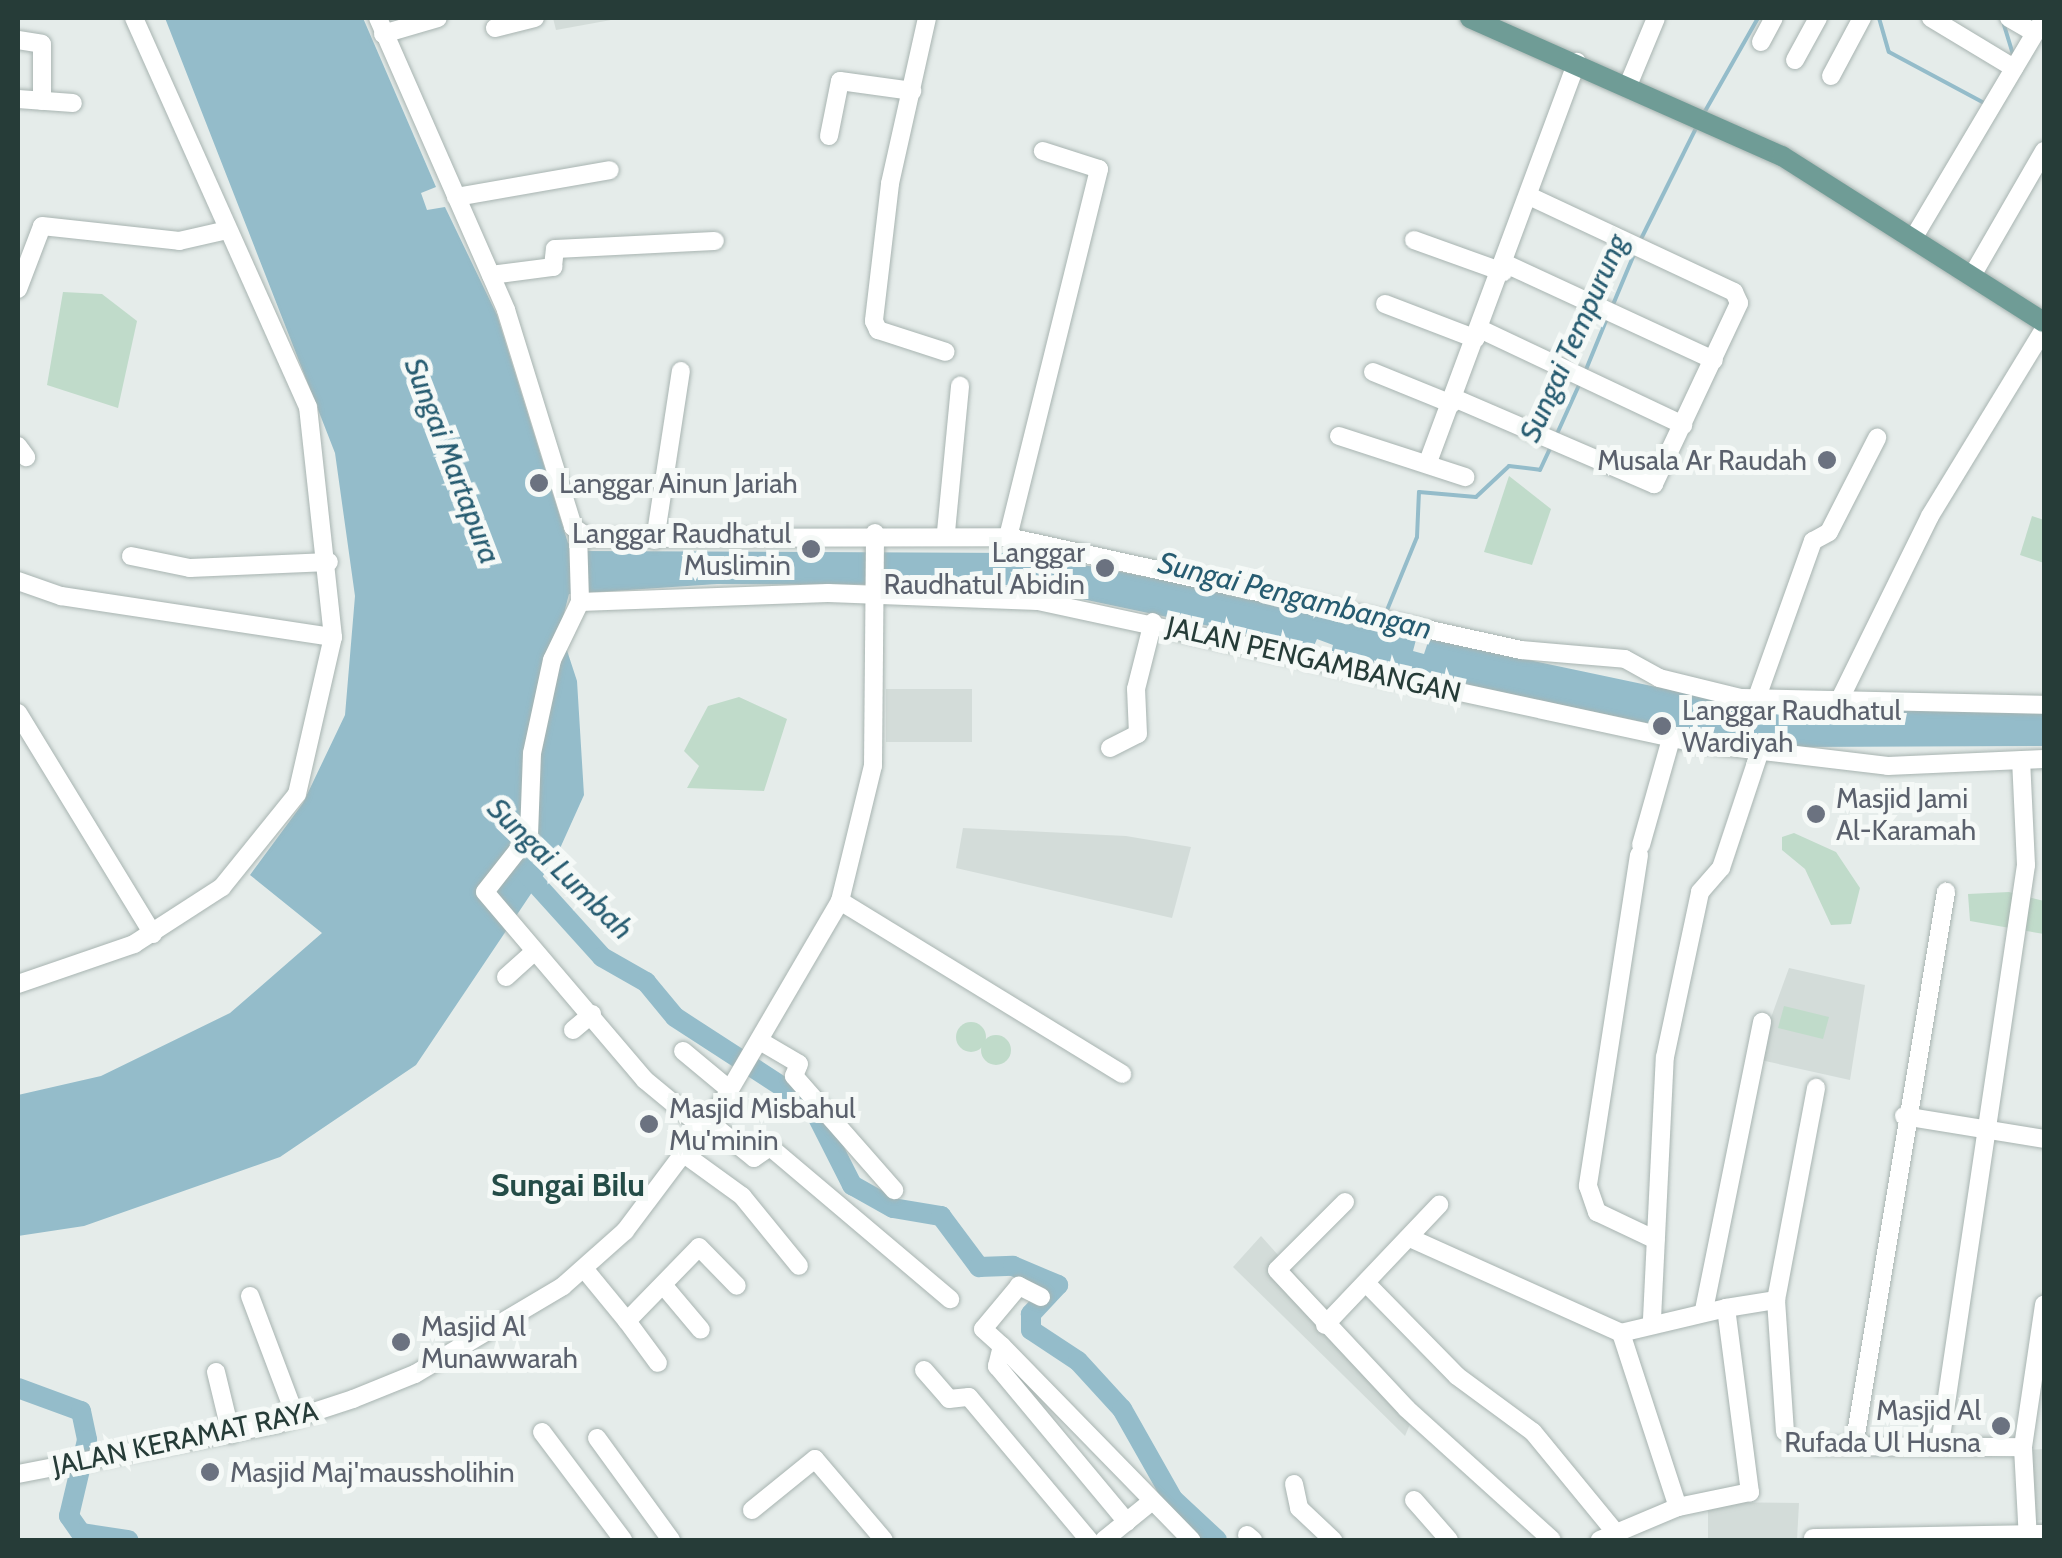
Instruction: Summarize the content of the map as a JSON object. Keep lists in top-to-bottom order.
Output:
{
  "streets": {
    "street": ["JALAN PENGAMBANGAN", "JALAN KERAMAT RAYA"]
  },
  "crossings": [
    ["JALAN PENGAMBANGAN", "JALAN KERAMAT RAYA"]
  ],
  "districts": ["Sungai Bilu"],
  "water": [
    "Sungai Tempurung",
    "Sungai Martapura",
    "Sungai Pengambangan",
    "Sungai Lumbah"
  ],
  "places": [
    "Musala Ar Raudah",
    "Langgar Ainun Jariah",
    "Langgar Raudhatul Muslimin",
    "Langgar Raudhatul Abidin",
    "Langgar Raudhatul Wardiyah",
    "Masjid Jami Al-Karamah",
    "Masjid Misbahul Mu'minin",
    "Masjid Al Munawwarah",
    "Masjid Al Rufada Ul Husna",
    "Masjid Maj'maussholihin"
  ]
}
